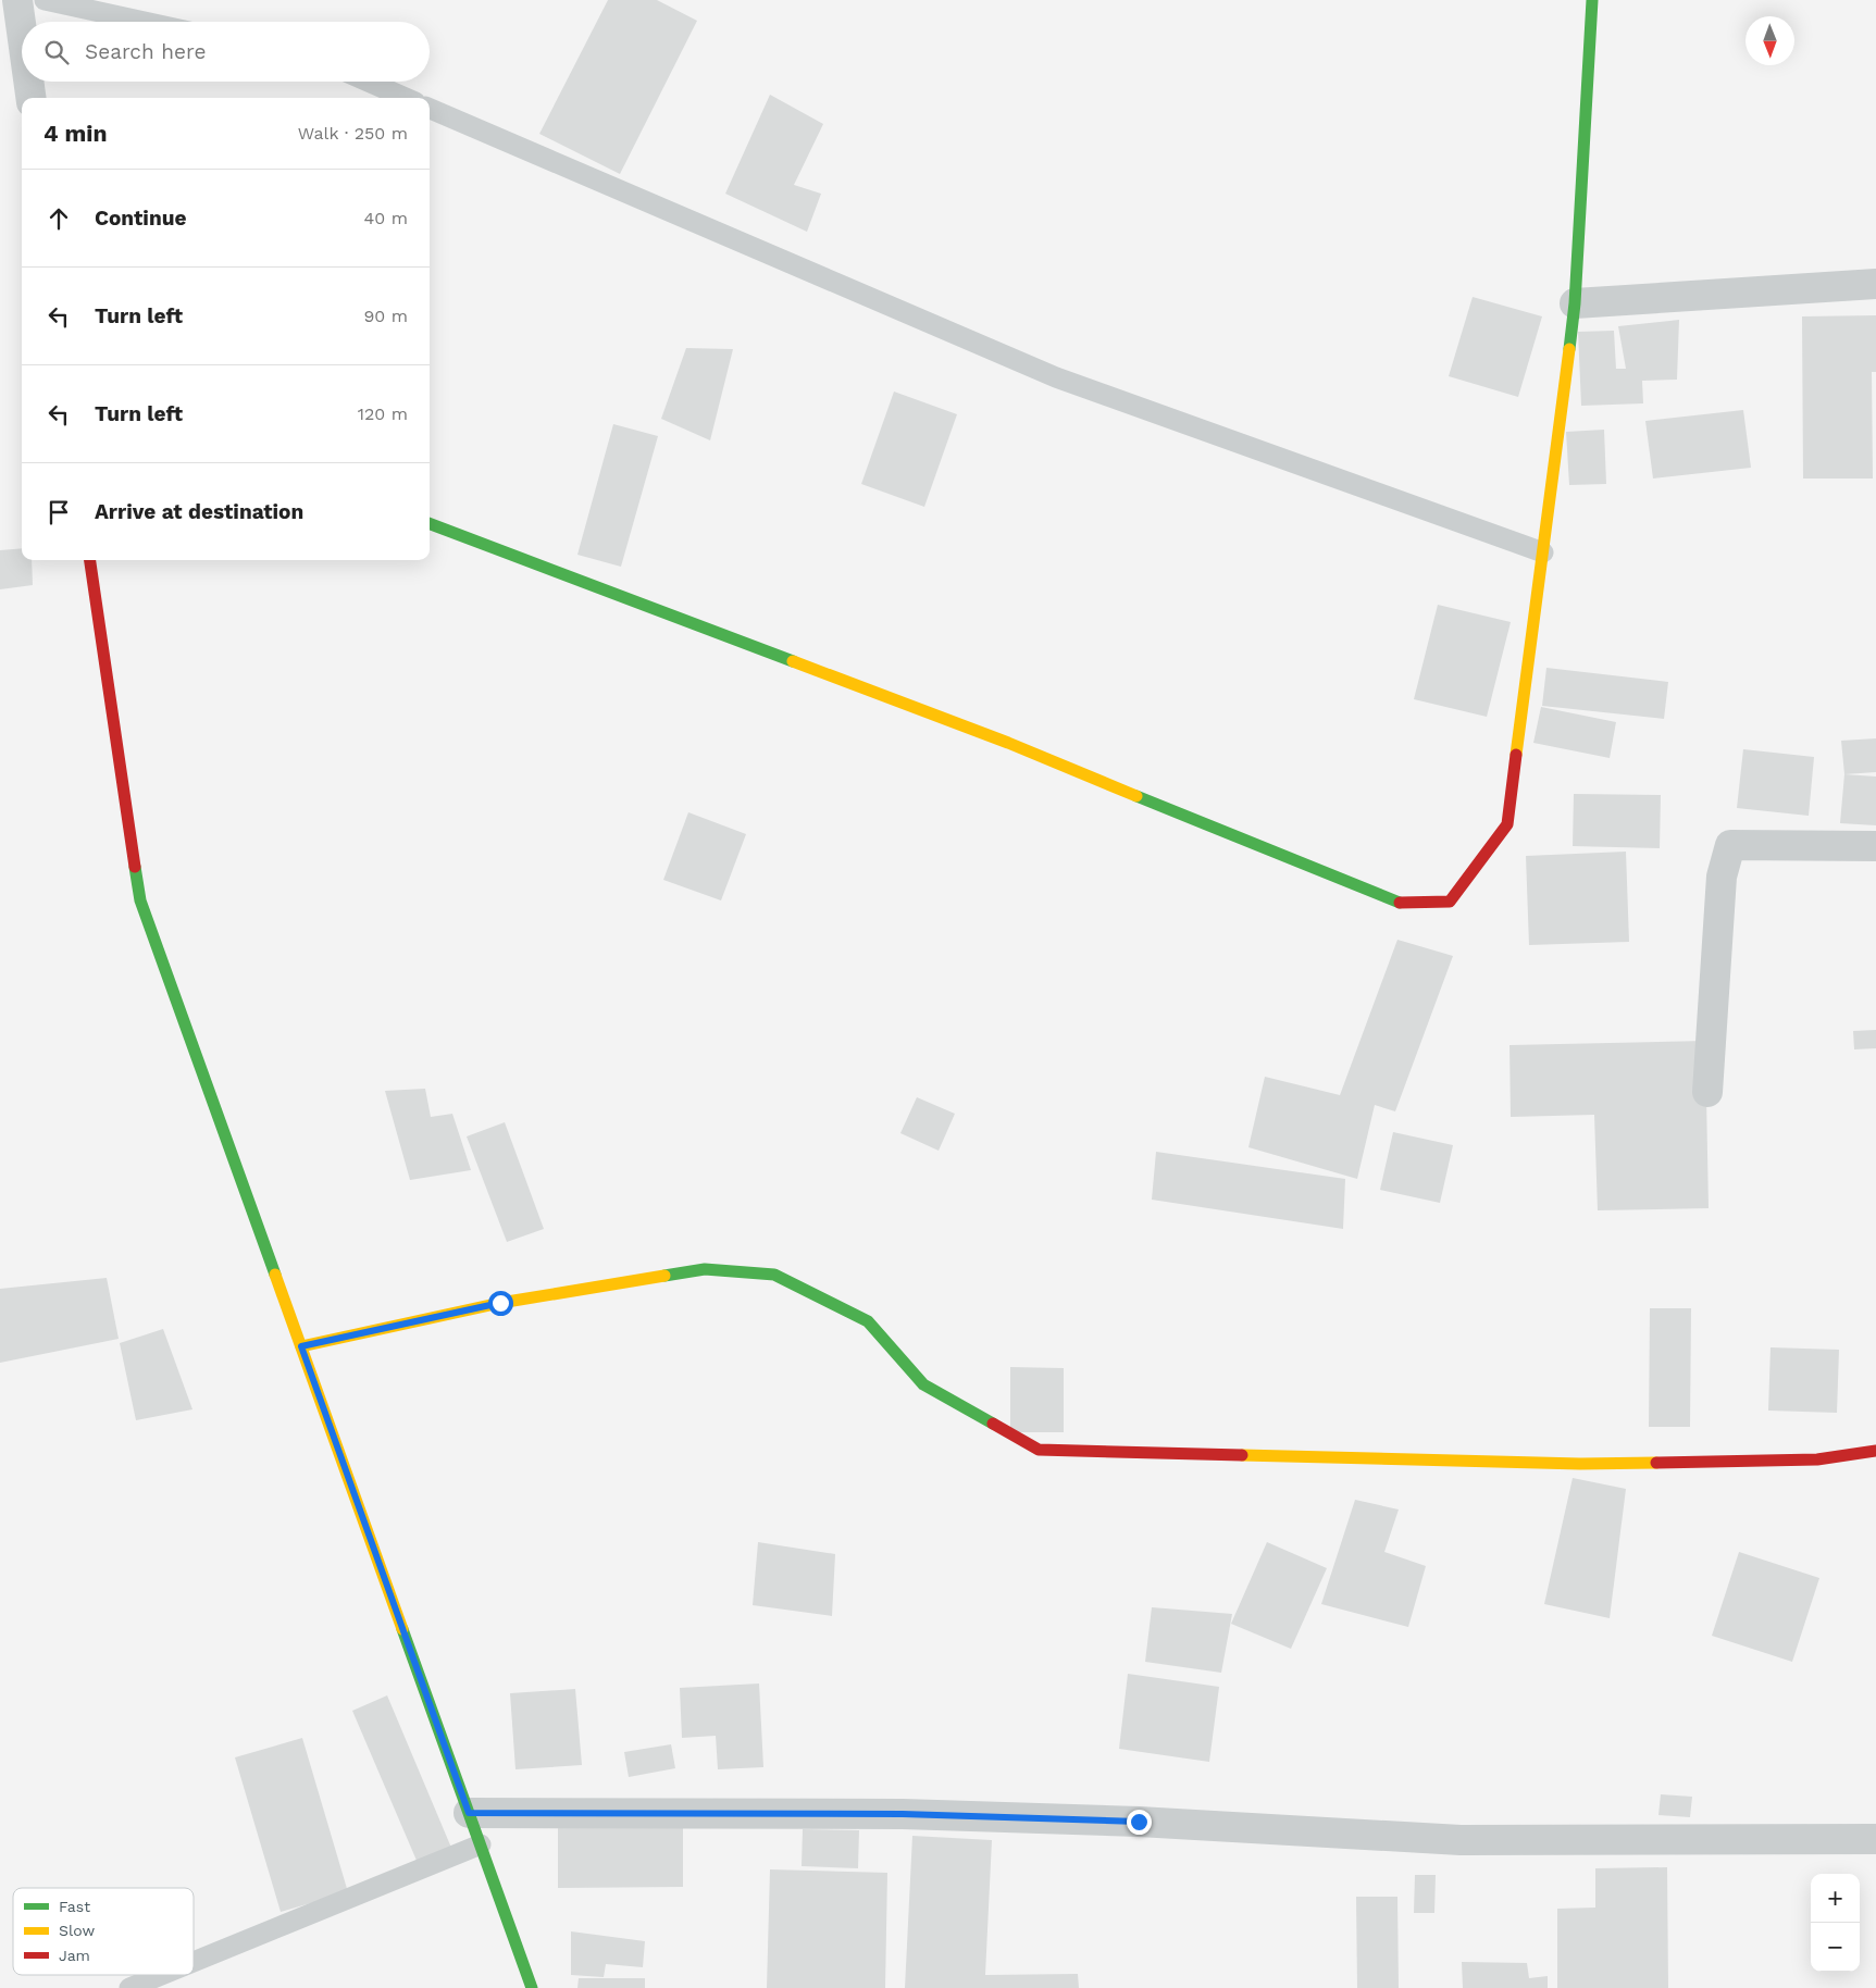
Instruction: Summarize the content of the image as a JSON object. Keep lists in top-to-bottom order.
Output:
{
  "legend": ["Fast", "Slow", "Jam"],
  "north": "bottom",
  "page": {
    "search": "Search here",
    "heading": ["4 min", "Walk · 250 m"],
    "list": [
      ["Continue", "40 m"],
      ["Turn left", "90 m"],
      ["Turn left", "120 m"],
      "Arrive at destination"
    ],
    "map_buttons": ["+", "−"]
  }
}
